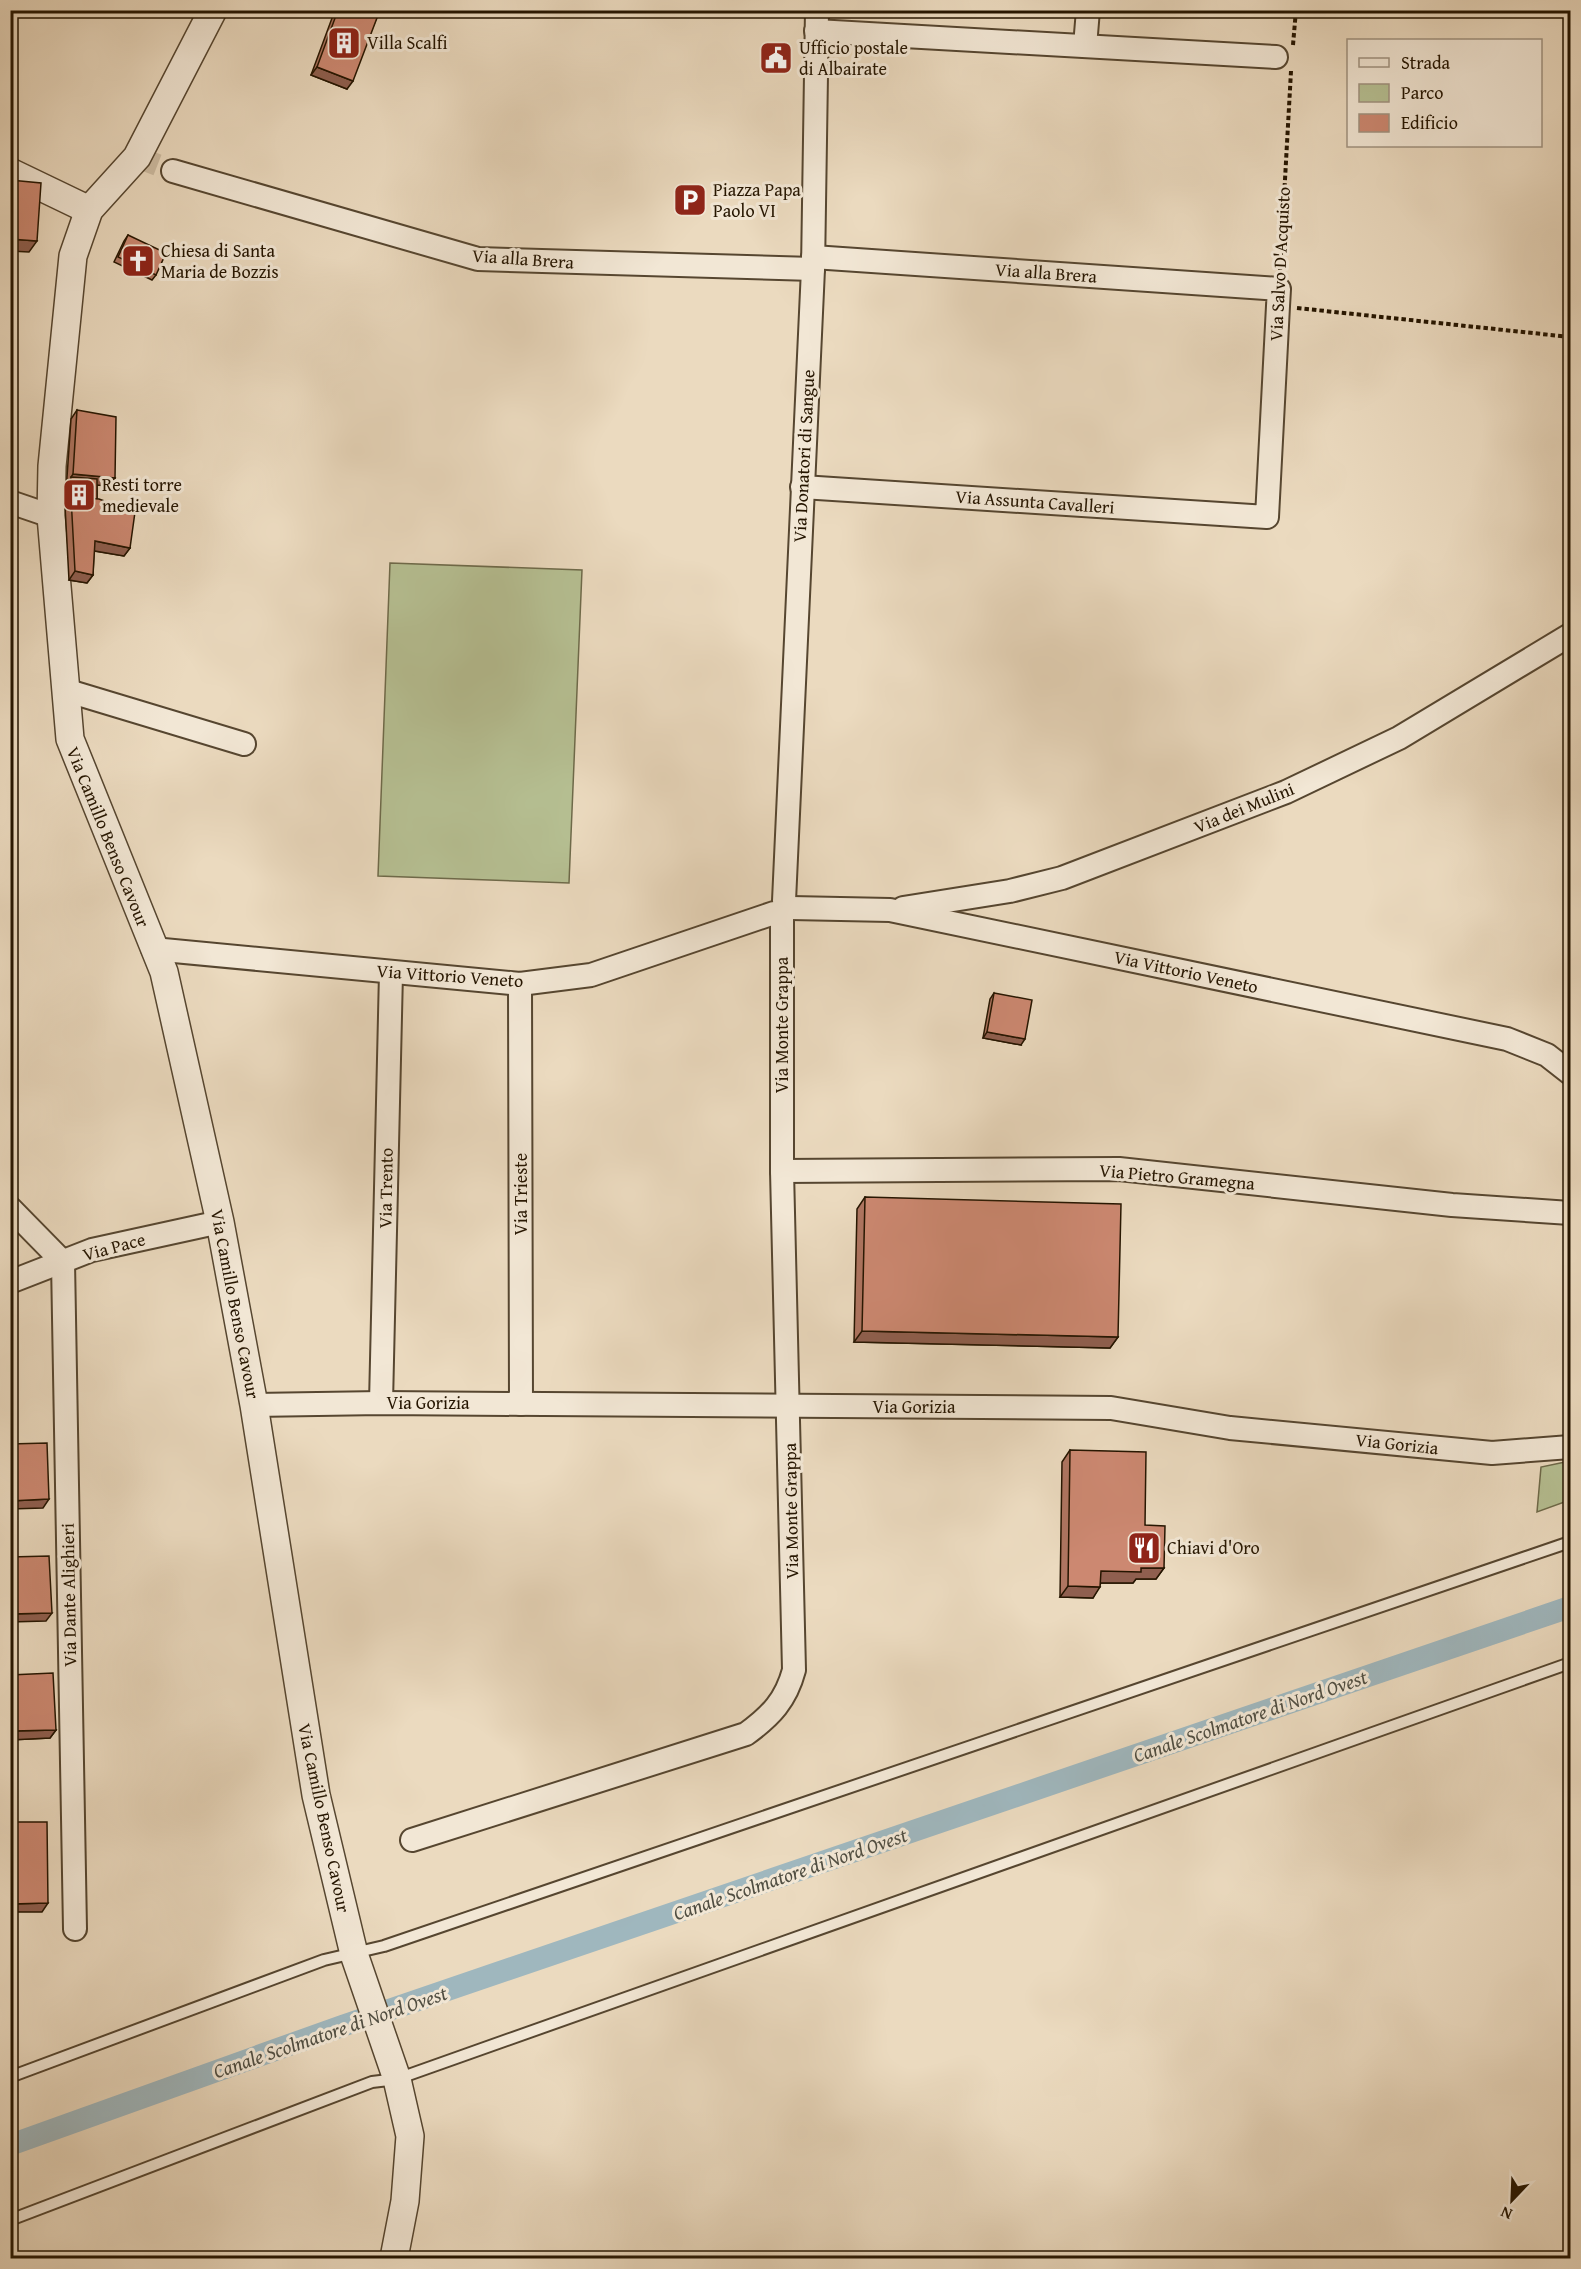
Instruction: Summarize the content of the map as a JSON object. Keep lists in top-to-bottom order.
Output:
{
  "streets": {
    "street": [
      "Via alla Brera",
      "Via Salvo D'Acquisto",
      "Via Donatori di Sangue",
      "Via Assunta Cavalleri",
      "Via dei Mulini",
      "Via Camillo Benso Cavour",
      "Via Vittorio Veneto",
      "Via Monte Grappa",
      "Via Pietro Gramegna",
      "Via Trento",
      "Via Trieste",
      "Via Pace",
      "Via Gorizia",
      "Via Dante Alighieri"
    ]
  },
  "crossings": [
    ["Via alla Brera", "Via Salvo D'Acquisto"],
    ["Via alla Brera", "Via Donatori di Sangue"],
    ["Via Salvo D'Acquisto", "Via Assunta Cavalleri"],
    ["Via Donatori di Sangue", "Via Assunta Cavalleri"],
    ["Via Donatori di Sangue", "Via Vittorio Veneto"],
    ["Via Donatori di Sangue", "Via Monte Grappa"],
    ["Via dei Mulini", "Via Vittorio Veneto"],
    ["Via Camillo Benso Cavour", "Via Vittorio Veneto"],
    ["Via Camillo Benso Cavour", "Via Pace"],
    ["Via Camillo Benso Cavour", "Via Gorizia"],
    ["Via Vittorio Veneto", "Via Monte Grappa"],
    ["Via Vittorio Veneto", "Via Trento"],
    ["Via Vittorio Veneto", "Via Trieste"],
    ["Via Monte Grappa", "Via Pietro Gramegna"],
    ["Via Monte Grappa", "Via Gorizia"],
    ["Via Trento", "Via Gorizia"],
    ["Via Trieste", "Via Gorizia"],
    ["Via Pace", "Via Dante Alighieri"]
  ],
  "water": ["Canale Scolmatore di Nord Ovest"],
  "places": {
    "building": ["Villa Scalfi", "Resti torre medievale"],
    "public building": ["Ufficio postale di Albairate"],
    "parking": ["Piazza Papa Paolo VI"],
    "church": ["Chiesa di Santa Maria de Bozzis"],
    "restaurant": ["Chiavi d'Oro"]
  },
  "legend": ["Strada", "Parco", "Edificio"],
  "north": "bottom left"
}
